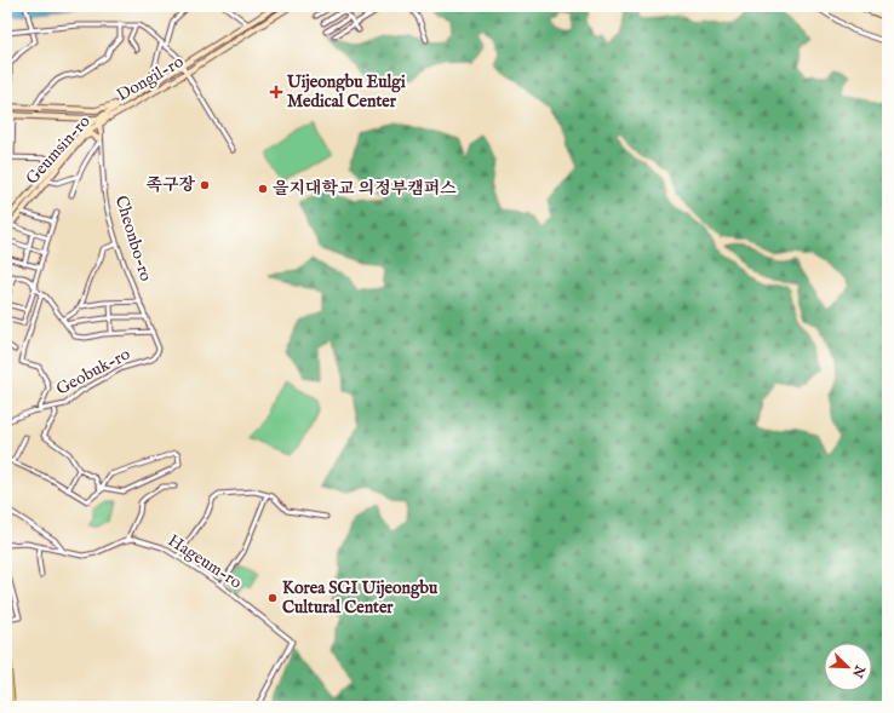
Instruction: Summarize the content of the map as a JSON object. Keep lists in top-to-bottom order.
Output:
{
  "streets": {
    "street": [
      "Dongil-ro",
      "Geumsin-ro",
      "Cheonbo-ro",
      "Geobuk-ro",
      "Hageum-ro"
    ]
  },
  "crossings": [
    ["Dongil-ro", "Geumsin-ro"],
    ["Cheonbo-ro", "Geobuk-ro"]
  ],
  "places": {
    "health": ["Uijeongbu Eulgi Medical Center"],
    "other": ["족구장", "을지대학교 의정부캠퍼스", "Korea SGI Uijeongbu Cultural Center"]
  },
  "north": "bottom right"
}
